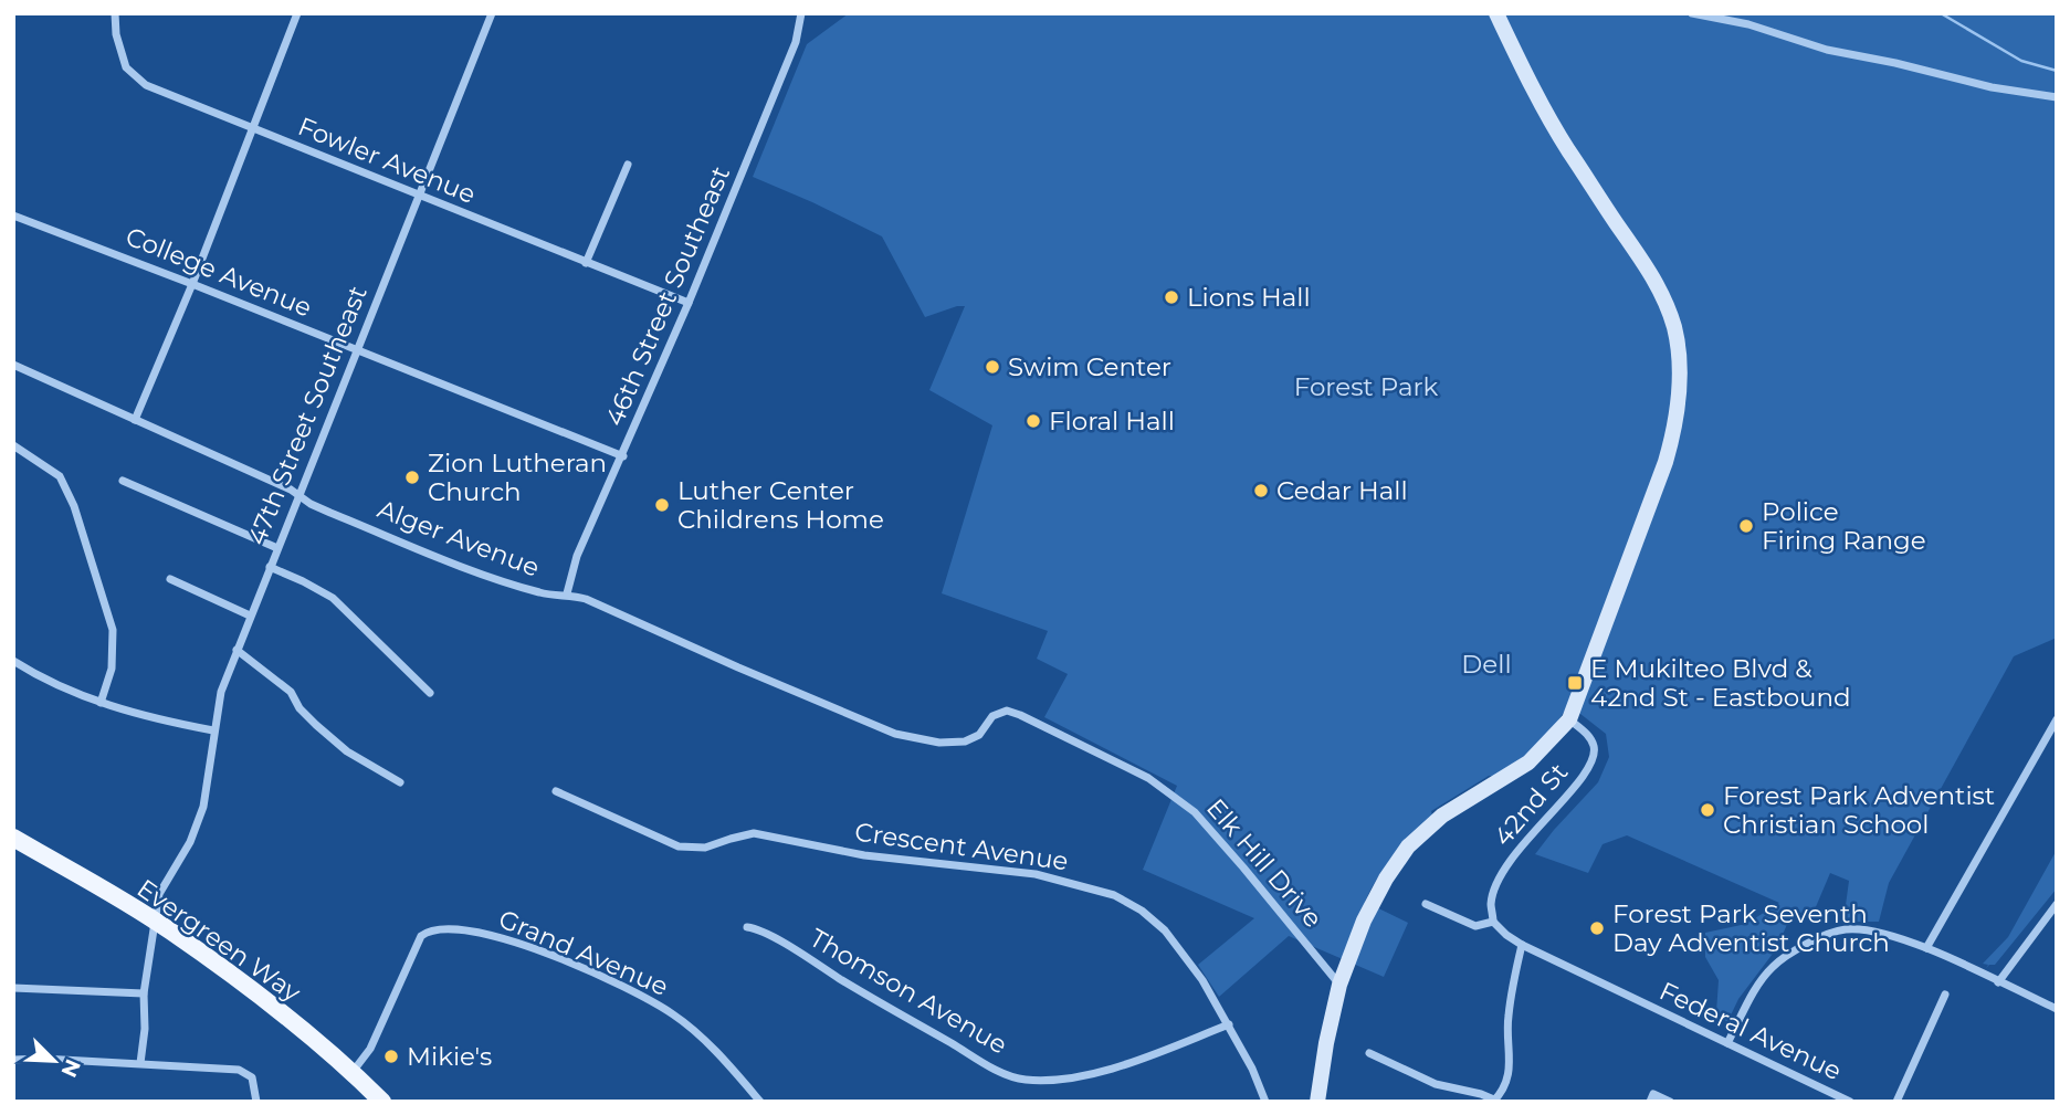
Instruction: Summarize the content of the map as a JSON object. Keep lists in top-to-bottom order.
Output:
{
  "streets": {
    "main road": ["Evergreen Way"],
    "street": [
      "Fowler Avenue",
      "College Avenue",
      "46th Street Southeast",
      "47th Street Southeast",
      "Alger Avenue",
      "42nd St",
      "Crescent Avenue",
      "Elk Hill Drive",
      "Grand Avenue",
      "Thomson Avenue",
      "Federal Avenue"
    ]
  },
  "crossings": [
    ["Fowler Avenue", "46th Street Southeast"],
    ["Fowler Avenue", "47th Street Southeast"],
    ["College Avenue", "46th Street Southeast"],
    ["College Avenue", "47th Street Southeast"],
    ["46th Street Southeast", "Alger Avenue"],
    ["47th Street Southeast", "Alger Avenue"],
    ["47th Street Southeast", "Evergreen Way"],
    ["Alger Avenue", "Elk Hill Drive"],
    ["42nd St", "Federal Avenue"],
    ["Crescent Avenue", "Thomson Avenue"],
    ["Evergreen Way", "Grand Avenue"]
  ],
  "parks": ["Forest Park", "Dell"],
  "places": {
    "other": [
      "Lions Hall",
      "Swim Center",
      "Floral Hall",
      "Zion Lutheran Church",
      "Cedar Hall",
      "Luther Center Childrens Home",
      "Police Firing Range",
      "Forest Park Adventist Christian School",
      "Forest Park Seventh Day Adventist Church",
      "Mikie's"
    ],
    "transit": ["E Mukilteo Blvd & 42nd St - Eastbound"]
  },
  "north": "bottom right"
}
